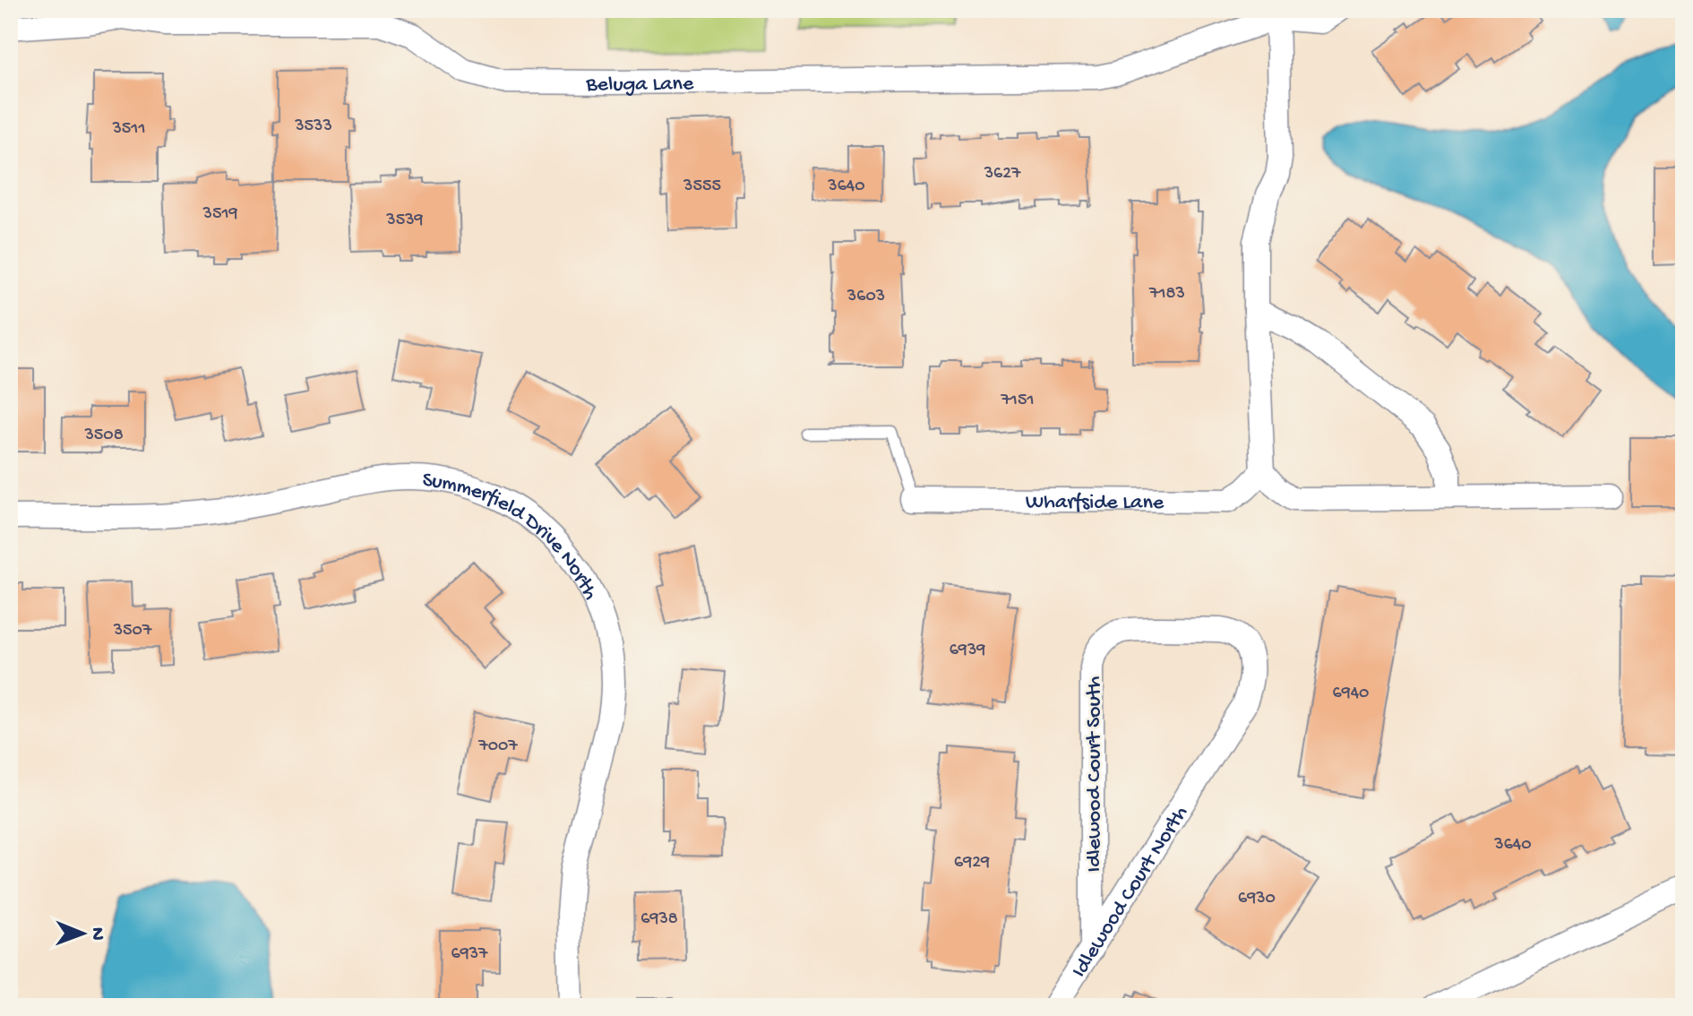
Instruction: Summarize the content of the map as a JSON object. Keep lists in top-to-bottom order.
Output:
{
  "streets": {
    "street": [
      "Beluga Lane",
      "Wharfside Lane",
      "Summerfield Drive North",
      "Idlewood Court South",
      "Idlewood Court North"
    ]
  },
  "crossings": [
    ["Idlewood Court South", "Idlewood Court North"]
  ],
  "house_numbers": [
    "3533",
    "3511",
    "3627",
    "3555",
    "3640",
    "3519",
    "3539",
    "7183",
    "3603",
    "7151",
    "3508",
    "3507",
    "6939",
    "6940",
    "7007",
    "3640",
    "6929",
    "6930",
    "6938",
    "6937"
  ],
  "north": "right"
}
